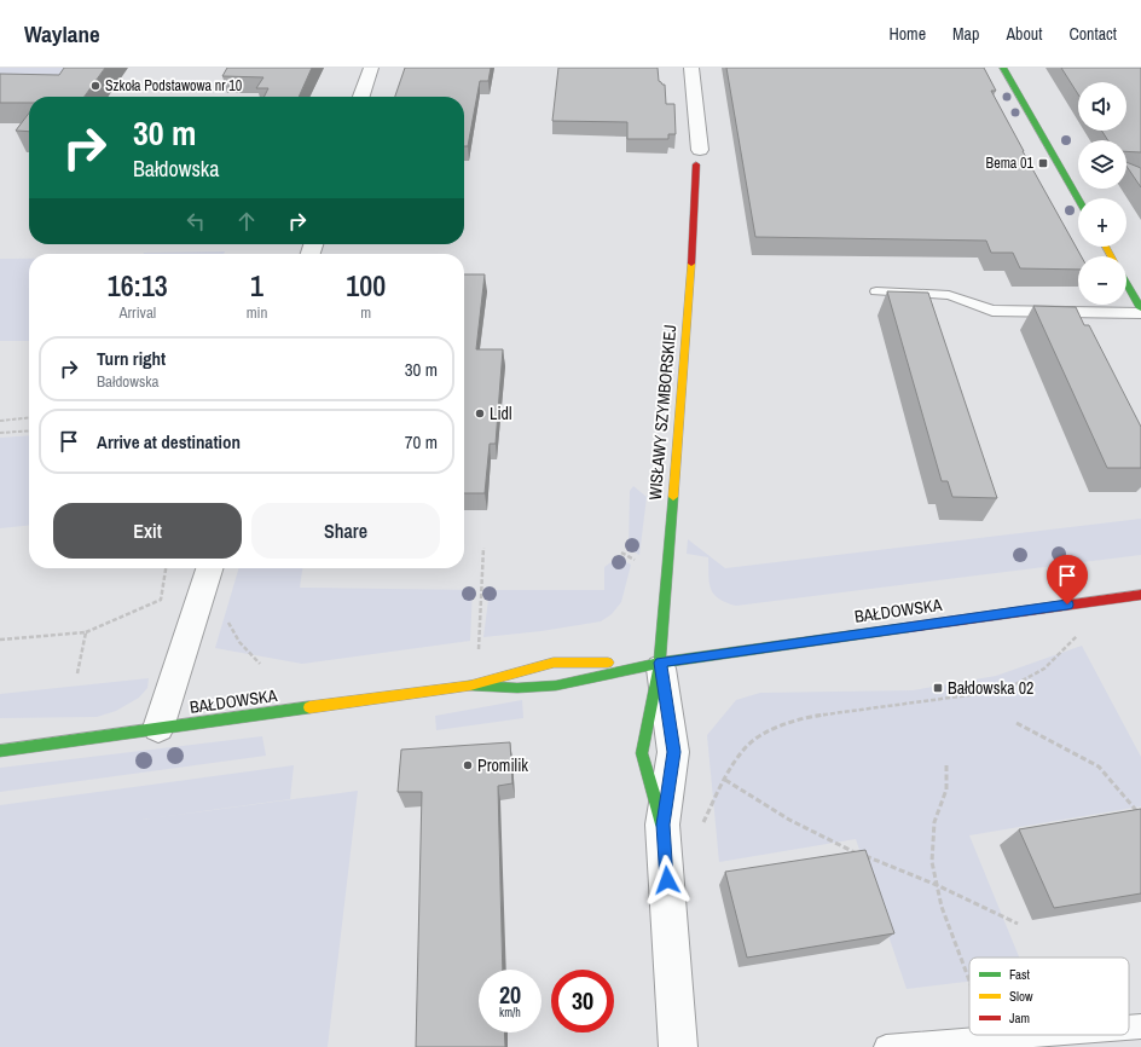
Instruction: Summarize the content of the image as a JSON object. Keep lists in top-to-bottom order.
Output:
{
  "streets": {
    "street": ["WISŁAWY SZYMBORSKIEJ", "BAŁDOWSKA"]
  },
  "crossings": [
    ["WISŁAWY SZYMBORSKIEJ", "BAŁDOWSKA"]
  ],
  "places": {
    "other": ["Szkoła Podstawowa nr 10", "Lidl", "Promilik"],
    "transit": ["Bema 01", "Bałdowska 02"]
  },
  "legend": ["Fast", "Slow", "Jam"],
  "page": {
    "header": "Waylane",
    "nav": [
      "Home",
      "Map",
      "About",
      "Contact"
    ],
    "map_buttons": ["+", "−"],
    "turn": ["30 m", "Bałdowska"],
    "eta": [
      "16:13",
      "Arrival",
      "1",
      "min",
      "100",
      "m"
    ],
    "list": [
      {
        "name": "Turn right",
        "note": "Bałdowska",
        "value": "30 m"
      },
      {
        "name": "Arrive at destination",
        "value": "70 m"
      }
    ],
    "buttons": ["Exit", "Share"],
    "speed": "20 km/h",
    "limit": "30"
  }
}
